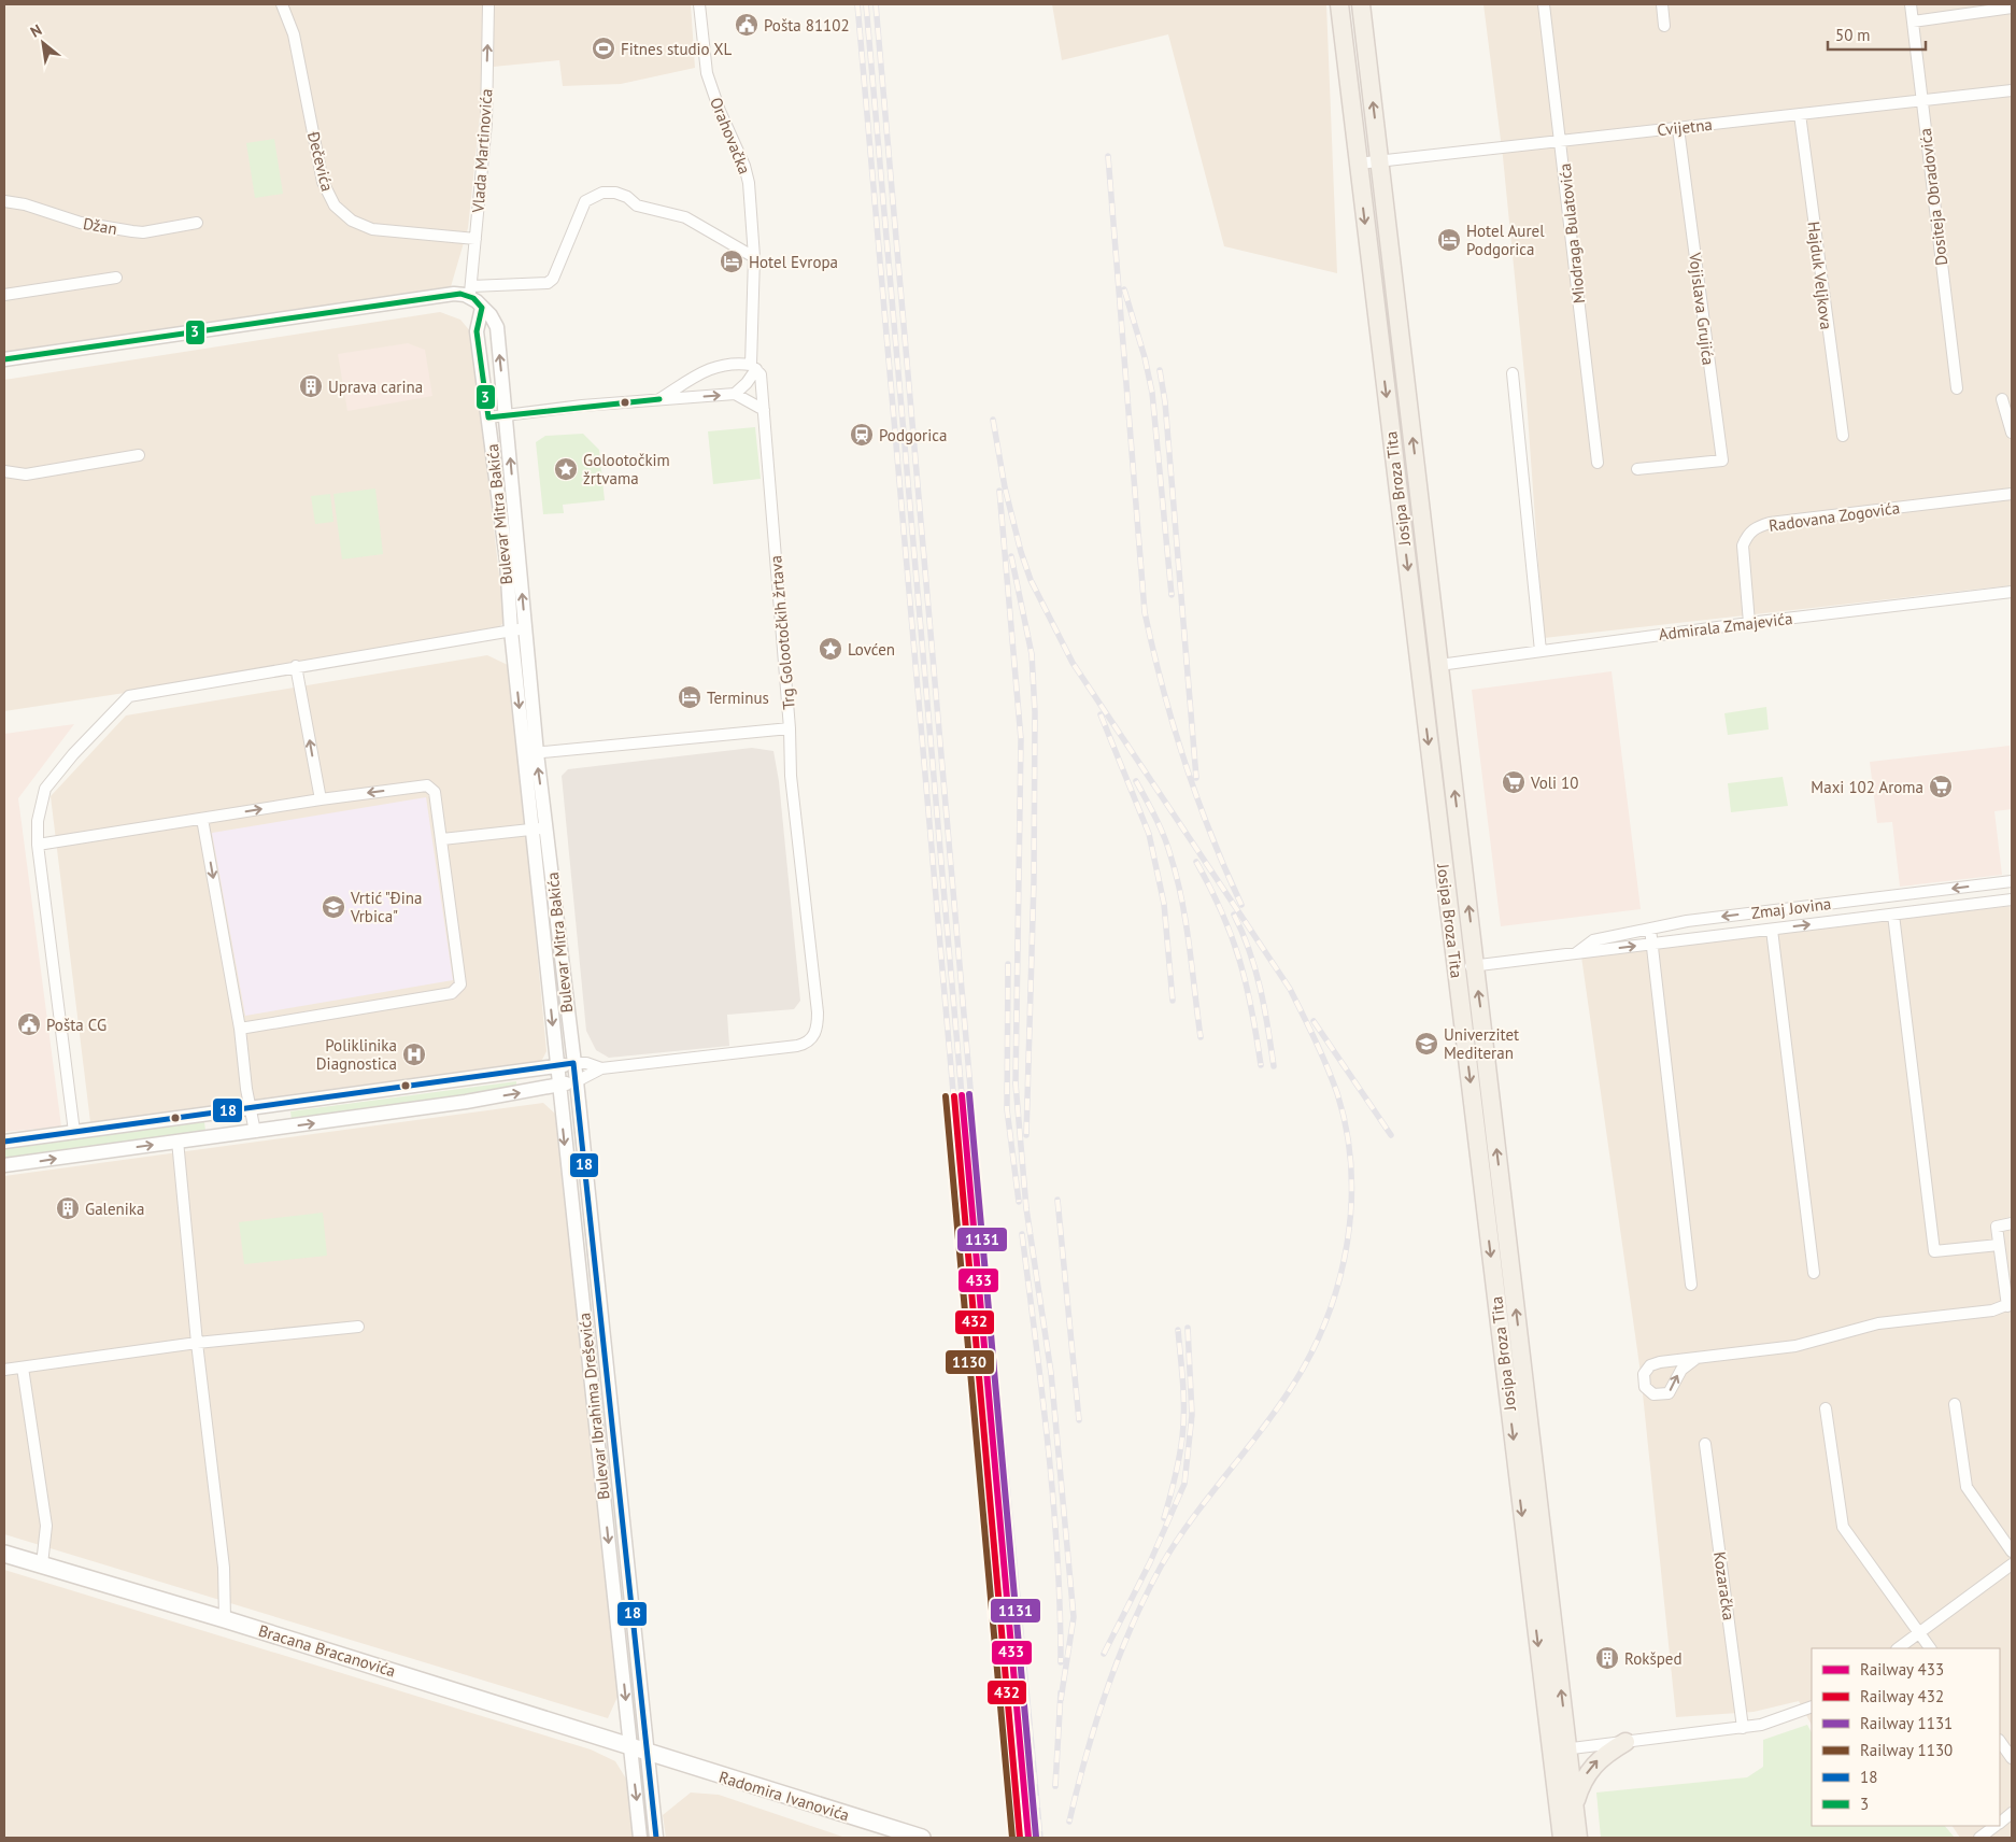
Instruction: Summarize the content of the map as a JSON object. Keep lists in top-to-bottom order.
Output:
{
  "streets": {
    "main road": ["Josipa Broza Tita", "Bracana Bracanovića", "Radomira Ivanovića"],
    "street": [
      "Cvijetna",
      "Orahovačka",
      "Vlada Martinovića",
      "Đečevića",
      "Dositeja Obradovića",
      "Džan",
      "Miodraga Bulatovića",
      "Hajduk Veljkova",
      "Vojislava Grujića",
      "Bulevar Mitra Bakića",
      "Radovana Zogovića",
      "Admirala Zmajevića",
      "Trg Golootočkih žrtava",
      "Zmaj Jovina",
      "Bulevar Ibrahima Dreševića",
      "Kozaračka"
    ]
  },
  "crossings": [
    ["Cvijetna", "Dositeja Obradovića"],
    ["Cvijetna", "Miodraga Bulatovića"],
    ["Cvijetna", "Hajduk Veljkova"],
    ["Cvijetna", "Vojislava Grujića"],
    ["Cvijetna", "Josipa Broza Tita"],
    ["Orahovačka", "Trg Golootočkih žrtava"],
    ["Vlada Martinovića", "Đečevića"],
    ["Josipa Broza Tita", "Admirala Zmajevića"],
    ["Josipa Broza Tita", "Zmaj Jovina"],
    ["Bulevar Mitra Bakića", "Trg Golootočkih žrtava"],
    ["Bulevar Mitra Bakića", "Bulevar Ibrahima Dreševića"],
    ["Radovana Zogovića", "Admirala Zmajevića"],
    ["Bulevar Ibrahima Dreševića", "Bracana Bracanovića"],
    ["Bulevar Ibrahima Dreševića", "Radomira Ivanovića"],
    ["Bracana Bracanovića", "Radomira Ivanovića"]
  ],
  "one_way": ["Vlada Martinovića"],
  "places": {
    "public building": ["Pošta 81102", "Pošta CG"],
    "sports": ["Fitnes studio XL"],
    "hotel": ["Hotel Aurel Podgorica", "Hotel Evropa", "Terminus"],
    "building": ["Uprava carina", "Galenika", "Rokšped"],
    "station": ["Podgorica"],
    "place": ["Golootočkim žrtvama", "Lovćen"],
    "supermarket": ["Voli 10", "Maxi 102 Aroma"],
    "school or university": ["Vrtić \"Đina Vrbica\"", "Univerzitet Mediteran"],
    "hospital": ["Poliklinika Diagnostica"]
  },
  "lines": [
    "transit line 3",
    "transit line 18",
    "rail line 1131",
    "rail line 433",
    "rail line 432",
    "rail line 1130"
  ],
  "legend": [
    "Railway 433",
    "Railway 432",
    "Railway 1131",
    "Railway 1130",
    "18",
    "3"
  ],
  "scale_bar": "50 m",
  "north": "top left"
}
